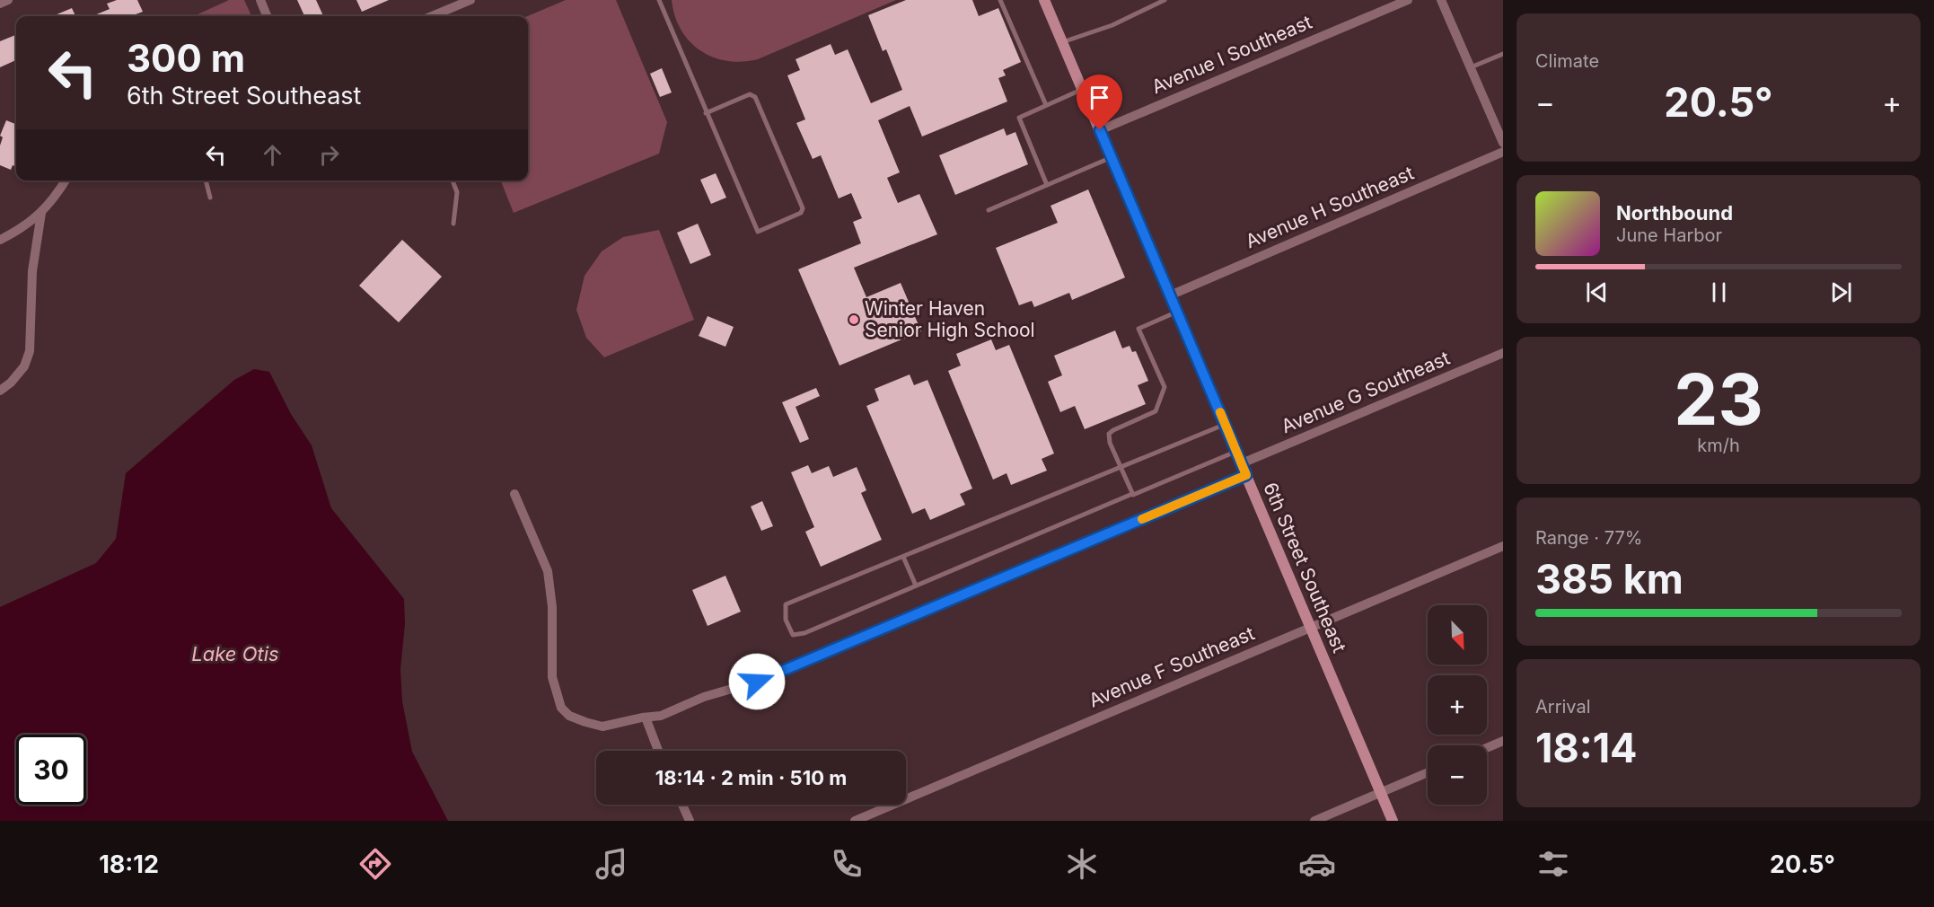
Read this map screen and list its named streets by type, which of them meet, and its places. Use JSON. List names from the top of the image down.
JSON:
{
  "streets": {
    "street": [
      "Avenue I Southeast",
      "Avenue H Southeast",
      "Avenue G Southeast",
      "6th Street Southeast",
      "Avenue F Southeast"
    ]
  },
  "crossings": [
    ["Avenue I Southeast", "6th Street Southeast"],
    ["Avenue H Southeast", "6th Street Southeast"],
    ["Avenue G Southeast", "6th Street Southeast"],
    ["6th Street Southeast", "Avenue F Southeast"]
  ],
  "water": ["Lake Otis"],
  "places": ["Winter Haven Senior High School"],
  "north": "bottom right",
  "page": {
    "tile": [
      "Climate",
      ["23", "km/h"],
      ["Range · 77%", "385 km"],
      ["Arrival", "18:14"]
    ],
    "turn": ["300 m", "6th Street Southeast"],
    "heat": ["−", "20.5°", "+"],
    "song": ["Northbound", "June Harbor"],
    "map_buttons": ["+", "−"],
    "limit": "30",
    "trip": "18:14 · 2 min · 510 m",
    "tabs": ["18:12", "20.5°"]
  }
}
